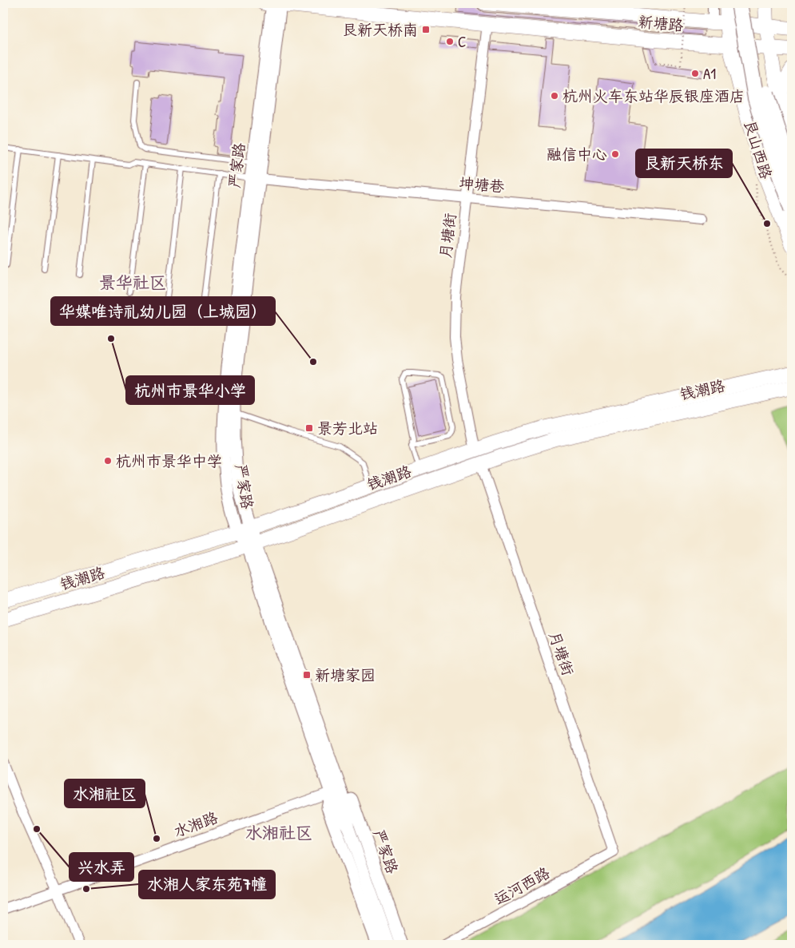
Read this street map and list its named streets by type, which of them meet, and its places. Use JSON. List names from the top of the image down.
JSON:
{
  "streets": {
    "main road": ["新塘路", "艮山西路", "钱潮路"],
    "street": [
      "严家路",
      "坤塘巷",
      "月塘街",
      "水湘路",
      "运河西路"
    ]
  },
  "crossings": [
    ["新塘路", "艮山西路"],
    ["新塘路", "严家路"],
    ["新塘路", "月塘街"],
    ["严家路", "坤塘巷"],
    ["严家路", "钱潮路"],
    ["严家路", "水湘路"],
    ["坤塘巷", "月塘街"],
    ["月塘街", "钱潮路"],
    ["月塘街", "运河西路"]
  ],
  "districts": ["景华社区", "水湘社区"],
  "places": {
    "transit": ["艮新天桥南", "景芳北站", "新塘家园"],
    "other": [
      "C",
      "A1",
      "杭州火车东站华辰银座酒店",
      "融信中心",
      "艮新天桥东",
      "杭州市景华小学",
      "华媒唯诗礼幼儿园（上城园）",
      "杭州市景华中学",
      "兴水弄",
      "水湘社区",
      "水湘人家东苑7幢"
    ]
  }
}
